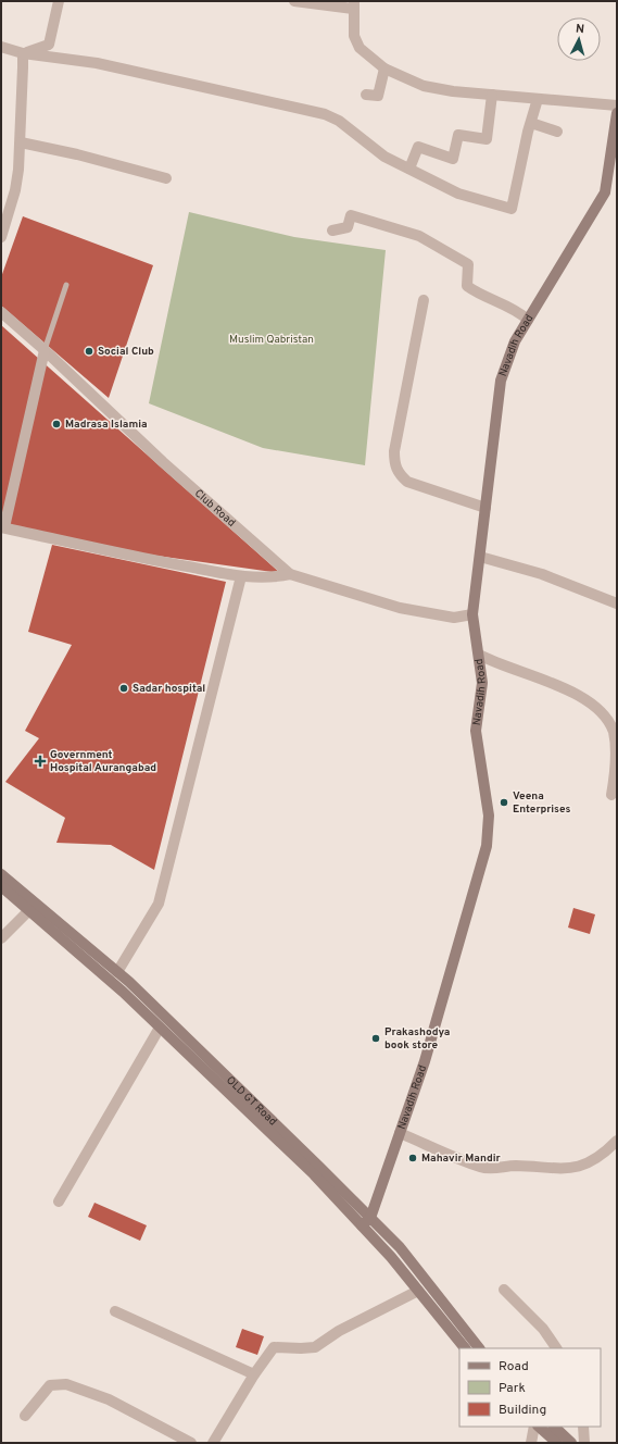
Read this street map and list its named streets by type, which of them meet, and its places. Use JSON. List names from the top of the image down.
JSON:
{
  "streets": {
    "main road": ["Navadih Road", "OLD GT Road"],
    "street": ["Club Road"]
  },
  "crossings": [
    ["Navadih Road", "Club Road"],
    ["Navadih Road", "OLD GT Road"]
  ],
  "parks": ["Muslim Qabristan"],
  "places": {
    "other": [
      "Social Club",
      "Madrasa Islamia",
      "Sadar hospital",
      "Veena Enterprises",
      "Prakashodya book store",
      "Mahavir Mandir"
    ],
    "health": ["Government Hospital Aurangabad"]
  },
  "legend": ["Road", "Park", "Building"],
  "north": "top"
}
